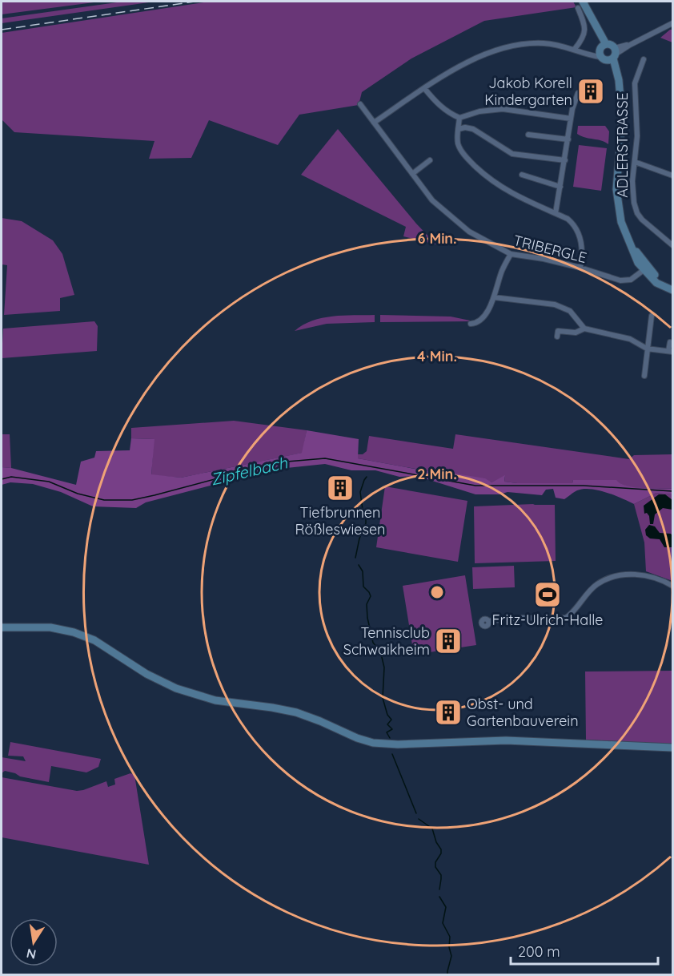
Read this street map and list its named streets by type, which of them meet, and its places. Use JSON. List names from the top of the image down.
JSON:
{
  "streets": {
    "street": ["ADLERSTRASSE", "TRIBERGLE"]
  },
  "water": ["Zipfelbach"],
  "places": {
    "building": [
      "Jakob Korell Kindergarten",
      "Tiefbrunnen Rößleswiesen",
      "Tennisclub Schwaikheim",
      "Obst- und Gartenbauverein"
    ],
    "sports": ["Fritz-Ulrich-Halle"]
  },
  "scale_bar": "200 m",
  "north": "bottom",
  "rings": ["6 Min.", "4 Min.", "2 Min."]
}
